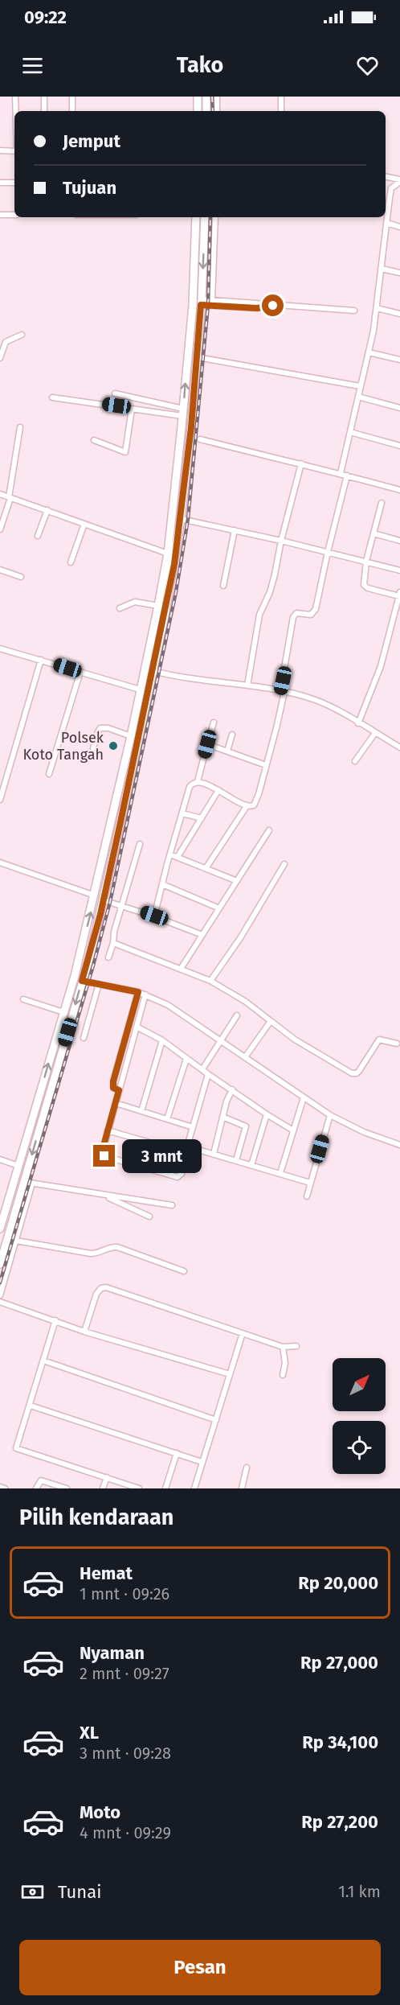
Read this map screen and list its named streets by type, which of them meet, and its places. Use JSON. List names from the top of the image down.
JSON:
{
  "places": ["Polsek Koto Tangah"],
  "north": "top right",
  "page": {
    "status": "09:22",
    "header": "Tako",
    "banner": ["Jemput", "Tujuan"],
    "bubble": "3 mnt",
    "heading": "Pilih kendaraan",
    "list": [
      {
        "name": "Hemat",
        "note": "1 mnt · 09:26",
        "value": "Rp 20,000"
      },
      {
        "name": "Nyaman",
        "note": "2 mnt · 09:27",
        "value": "Rp 27,000"
      },
      {
        "name": "XL",
        "note": "3 mnt · 09:28",
        "value": "Rp 34,100"
      },
      {
        "name": "Moto",
        "note": "4 mnt · 09:29",
        "value": "Rp 27,200"
      }
    ],
    "pay": ["Tunai", "1.1 km"],
    "buttons": "Pesan"
  }
}
